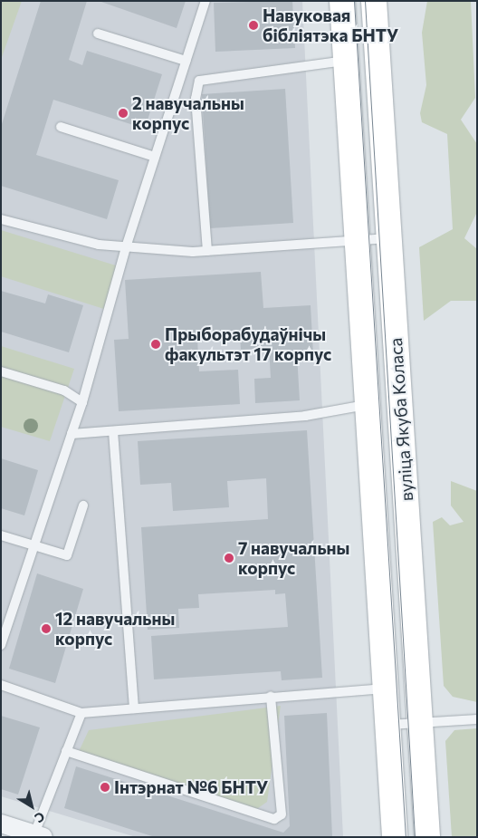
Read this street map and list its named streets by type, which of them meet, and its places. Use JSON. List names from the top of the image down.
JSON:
{
  "streets": {
    "main road": ["вуліца Якуба Коласа"]
  },
  "places": [
    "Навуковая бібліятэка БНТУ",
    "2 навучальны корпус",
    "Прыборабудаўнічы факультэт 17 корпус",
    "7 навучальны корпус",
    "12 навучальны корпус",
    "Інтэрнат №6 БНТУ"
  ],
  "north": "bottom right"
}
